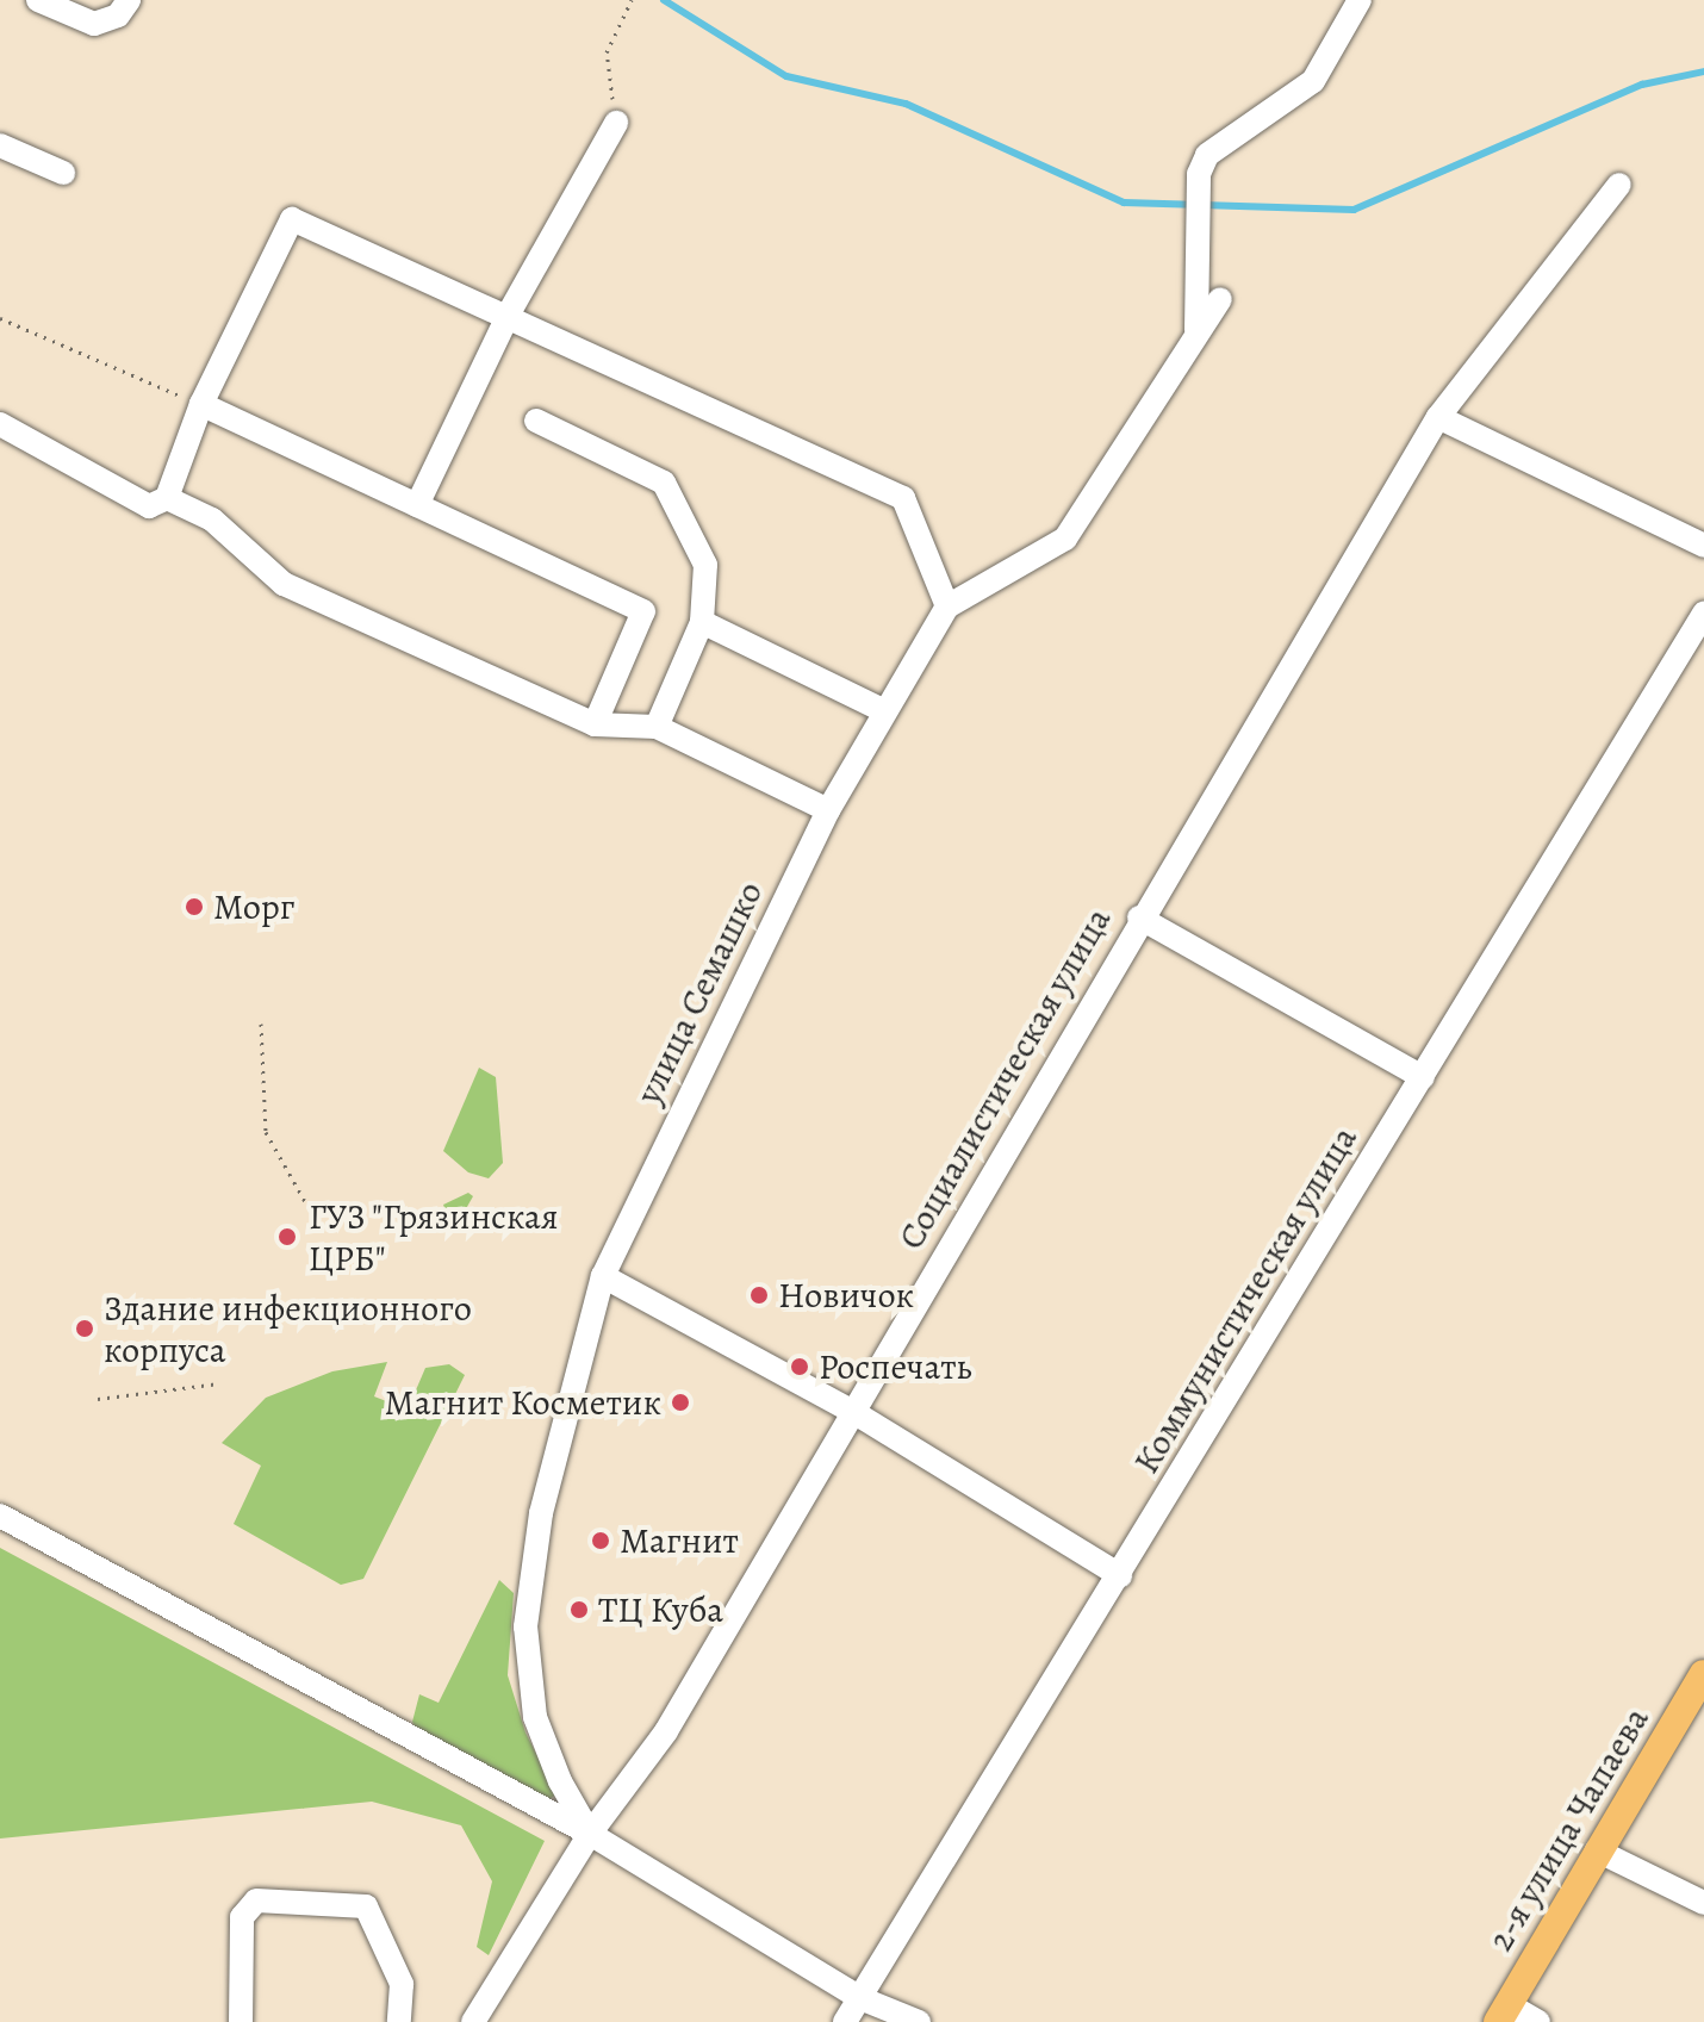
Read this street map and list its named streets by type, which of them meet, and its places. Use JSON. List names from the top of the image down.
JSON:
{
  "streets": {
    "main road": ["2-я улица Чапаева"],
    "street": ["улица Семашко", "Социалистическая улица", "Коммунистическая улица"]
  },
  "crossings": [
    ["улица Семашко", "Социалистическая улица"]
  ],
  "places": [
    "Морг",
    "ГУЗ \"Грязинская ЦРБ\"",
    "Новичок",
    "Здание инфекционного корпуса",
    "Роспечать",
    "Магнит Косметик",
    "Магнит",
    "ТЦ Куба"
  ]
}
